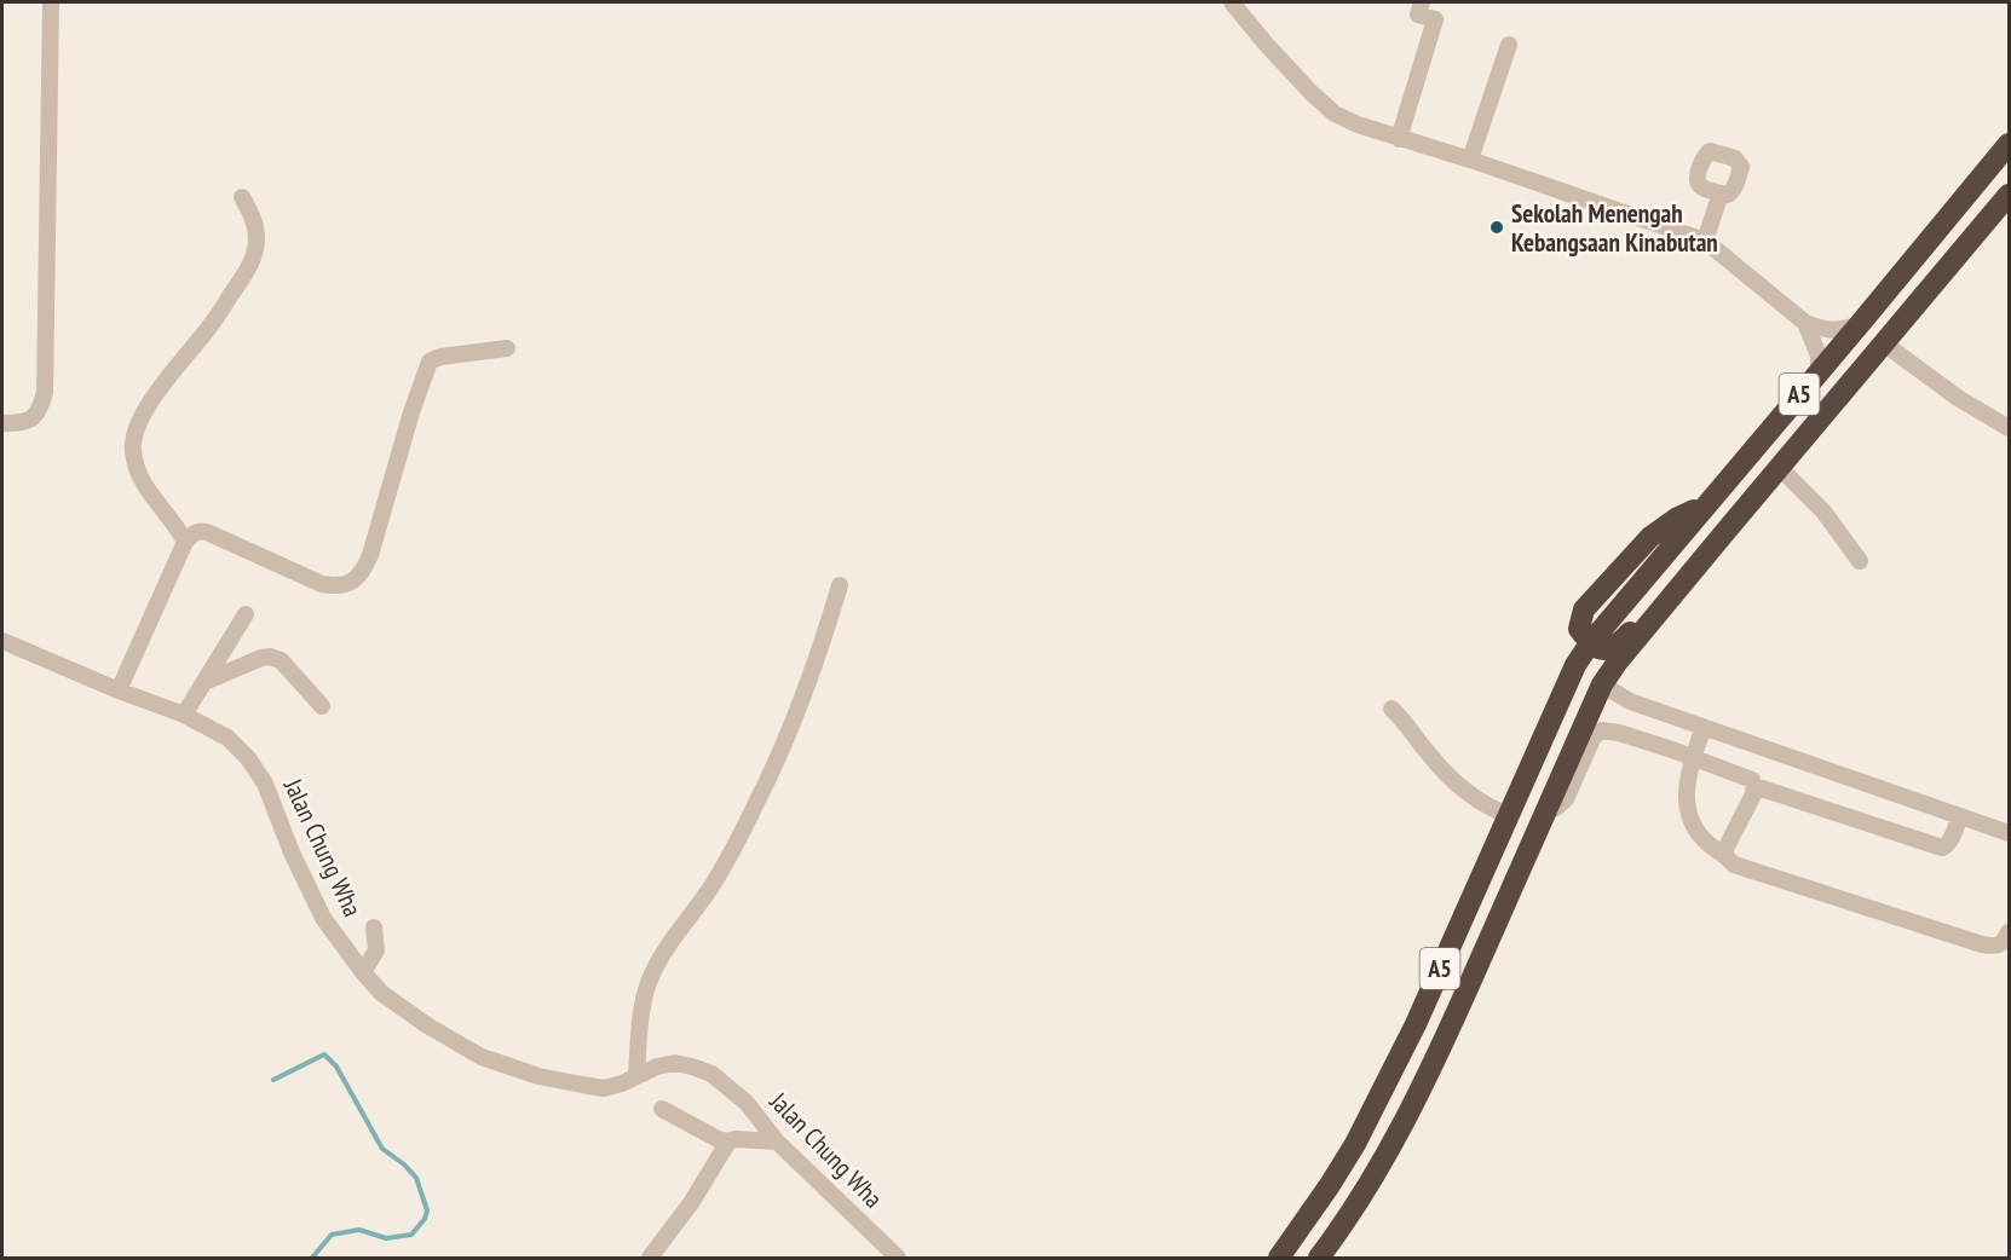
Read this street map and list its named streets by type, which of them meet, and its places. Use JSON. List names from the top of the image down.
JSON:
{
  "streets": {
    "highway": ["A5"],
    "street": ["Jalan Chung Wha"]
  },
  "places": ["Sekolah Menengah Kebangsaan Kinabutan"]
}
